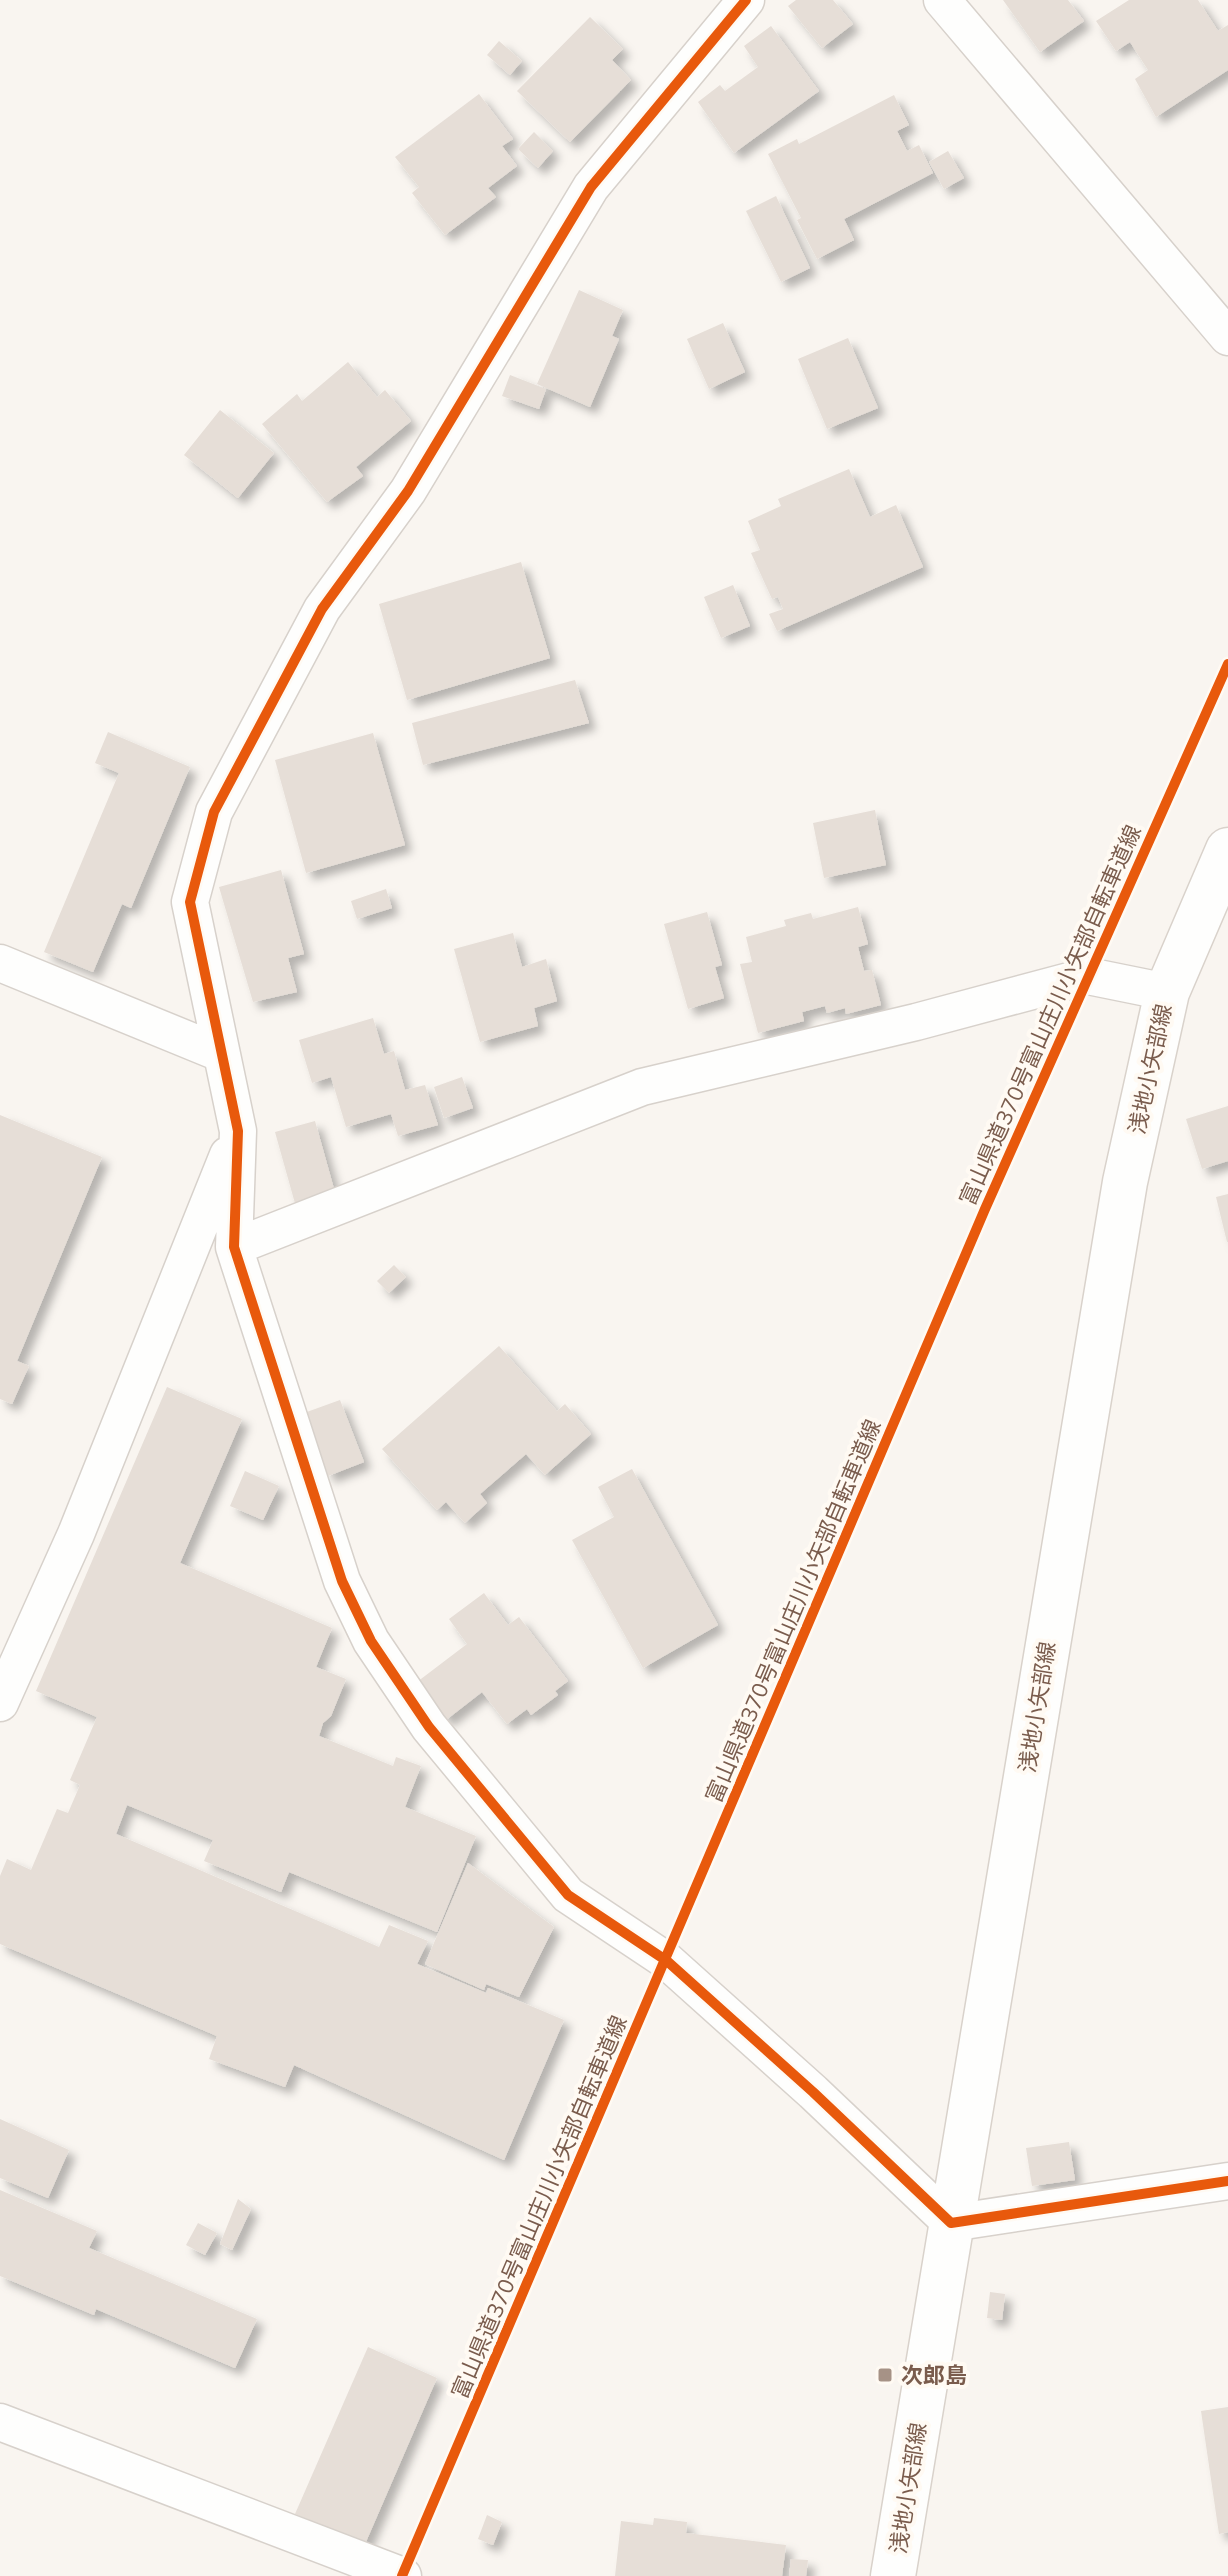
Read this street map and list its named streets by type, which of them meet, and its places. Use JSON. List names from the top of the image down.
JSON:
{
  "streets": {
    "main road": ["浅地小矢部線"],
    "cycle path": ["富山県道370号富山庄川小矢部自転車道線"]
  },
  "places": {
    "transit": ["次郎島"]
  }
}
